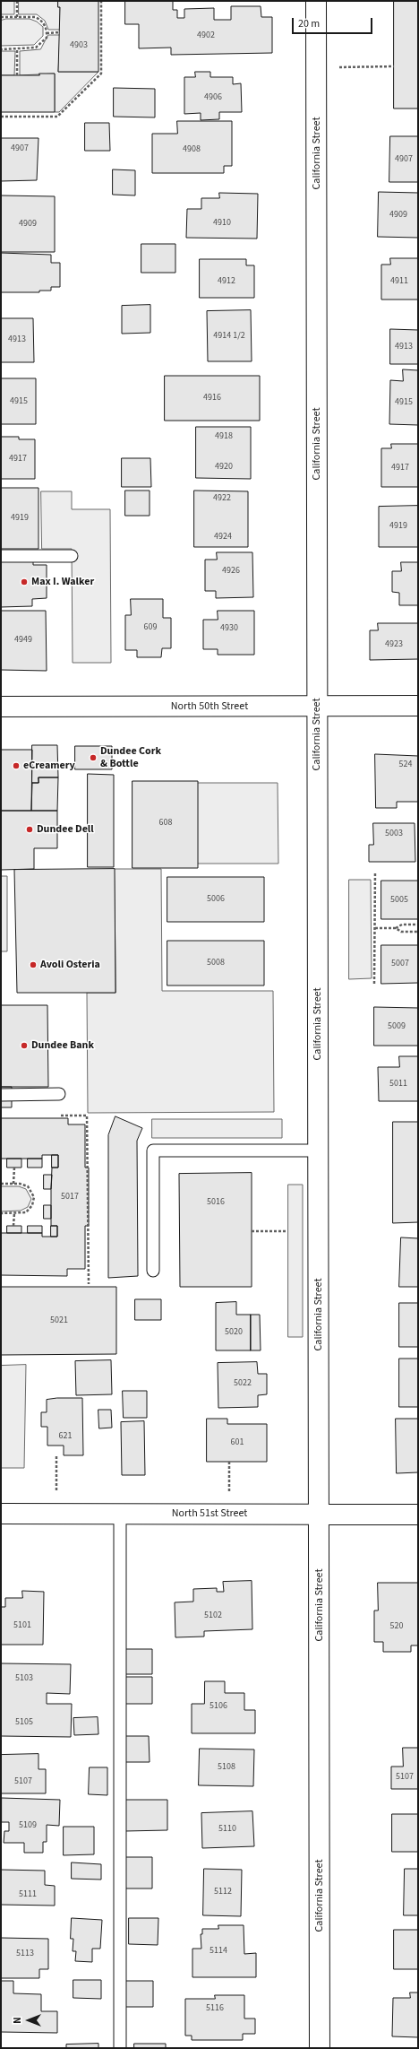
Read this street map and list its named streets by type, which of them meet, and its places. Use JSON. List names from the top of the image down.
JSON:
{
  "streets": {
    "street": ["California Street", "North 50th Street", "North 51st Street"]
  },
  "crossings": [
    ["California Street", "North 50th Street"],
    ["California Street", "North 51st Street"]
  ],
  "places": [
    "Max I. Walker",
    "Dundee Cork & Bottle",
    "eCreamery",
    "Dundee Dell",
    "Avoli Osteria",
    "Dundee Bank"
  ],
  "house_numbers": [
    "4902",
    "4903",
    "4906",
    "4907",
    "4908",
    "4907",
    "4909",
    "4910",
    "4909",
    "4912",
    "4911",
    "4914 1/2",
    "4913",
    "4913",
    "4916",
    "4915",
    "4915",
    "4918",
    "4917",
    "4920",
    "4917",
    "4922",
    "4919",
    "4919",
    "4924",
    "4926",
    "609",
    "4930",
    "4949",
    "4923",
    "524",
    "608",
    "5003",
    "5006",
    "5005",
    "5008",
    "5007",
    "5009",
    "5011",
    "5017",
    "5016",
    "5021",
    "5020",
    "5022",
    "621",
    "601",
    "5102",
    "5101",
    "520",
    "5103",
    "5106",
    "5105",
    "5108",
    "5107",
    "5107",
    "5109",
    "5110",
    "5112",
    "5111",
    "5114",
    "5113",
    "5116"
  ],
  "scale_bar": "20 m",
  "north": "left"
}
